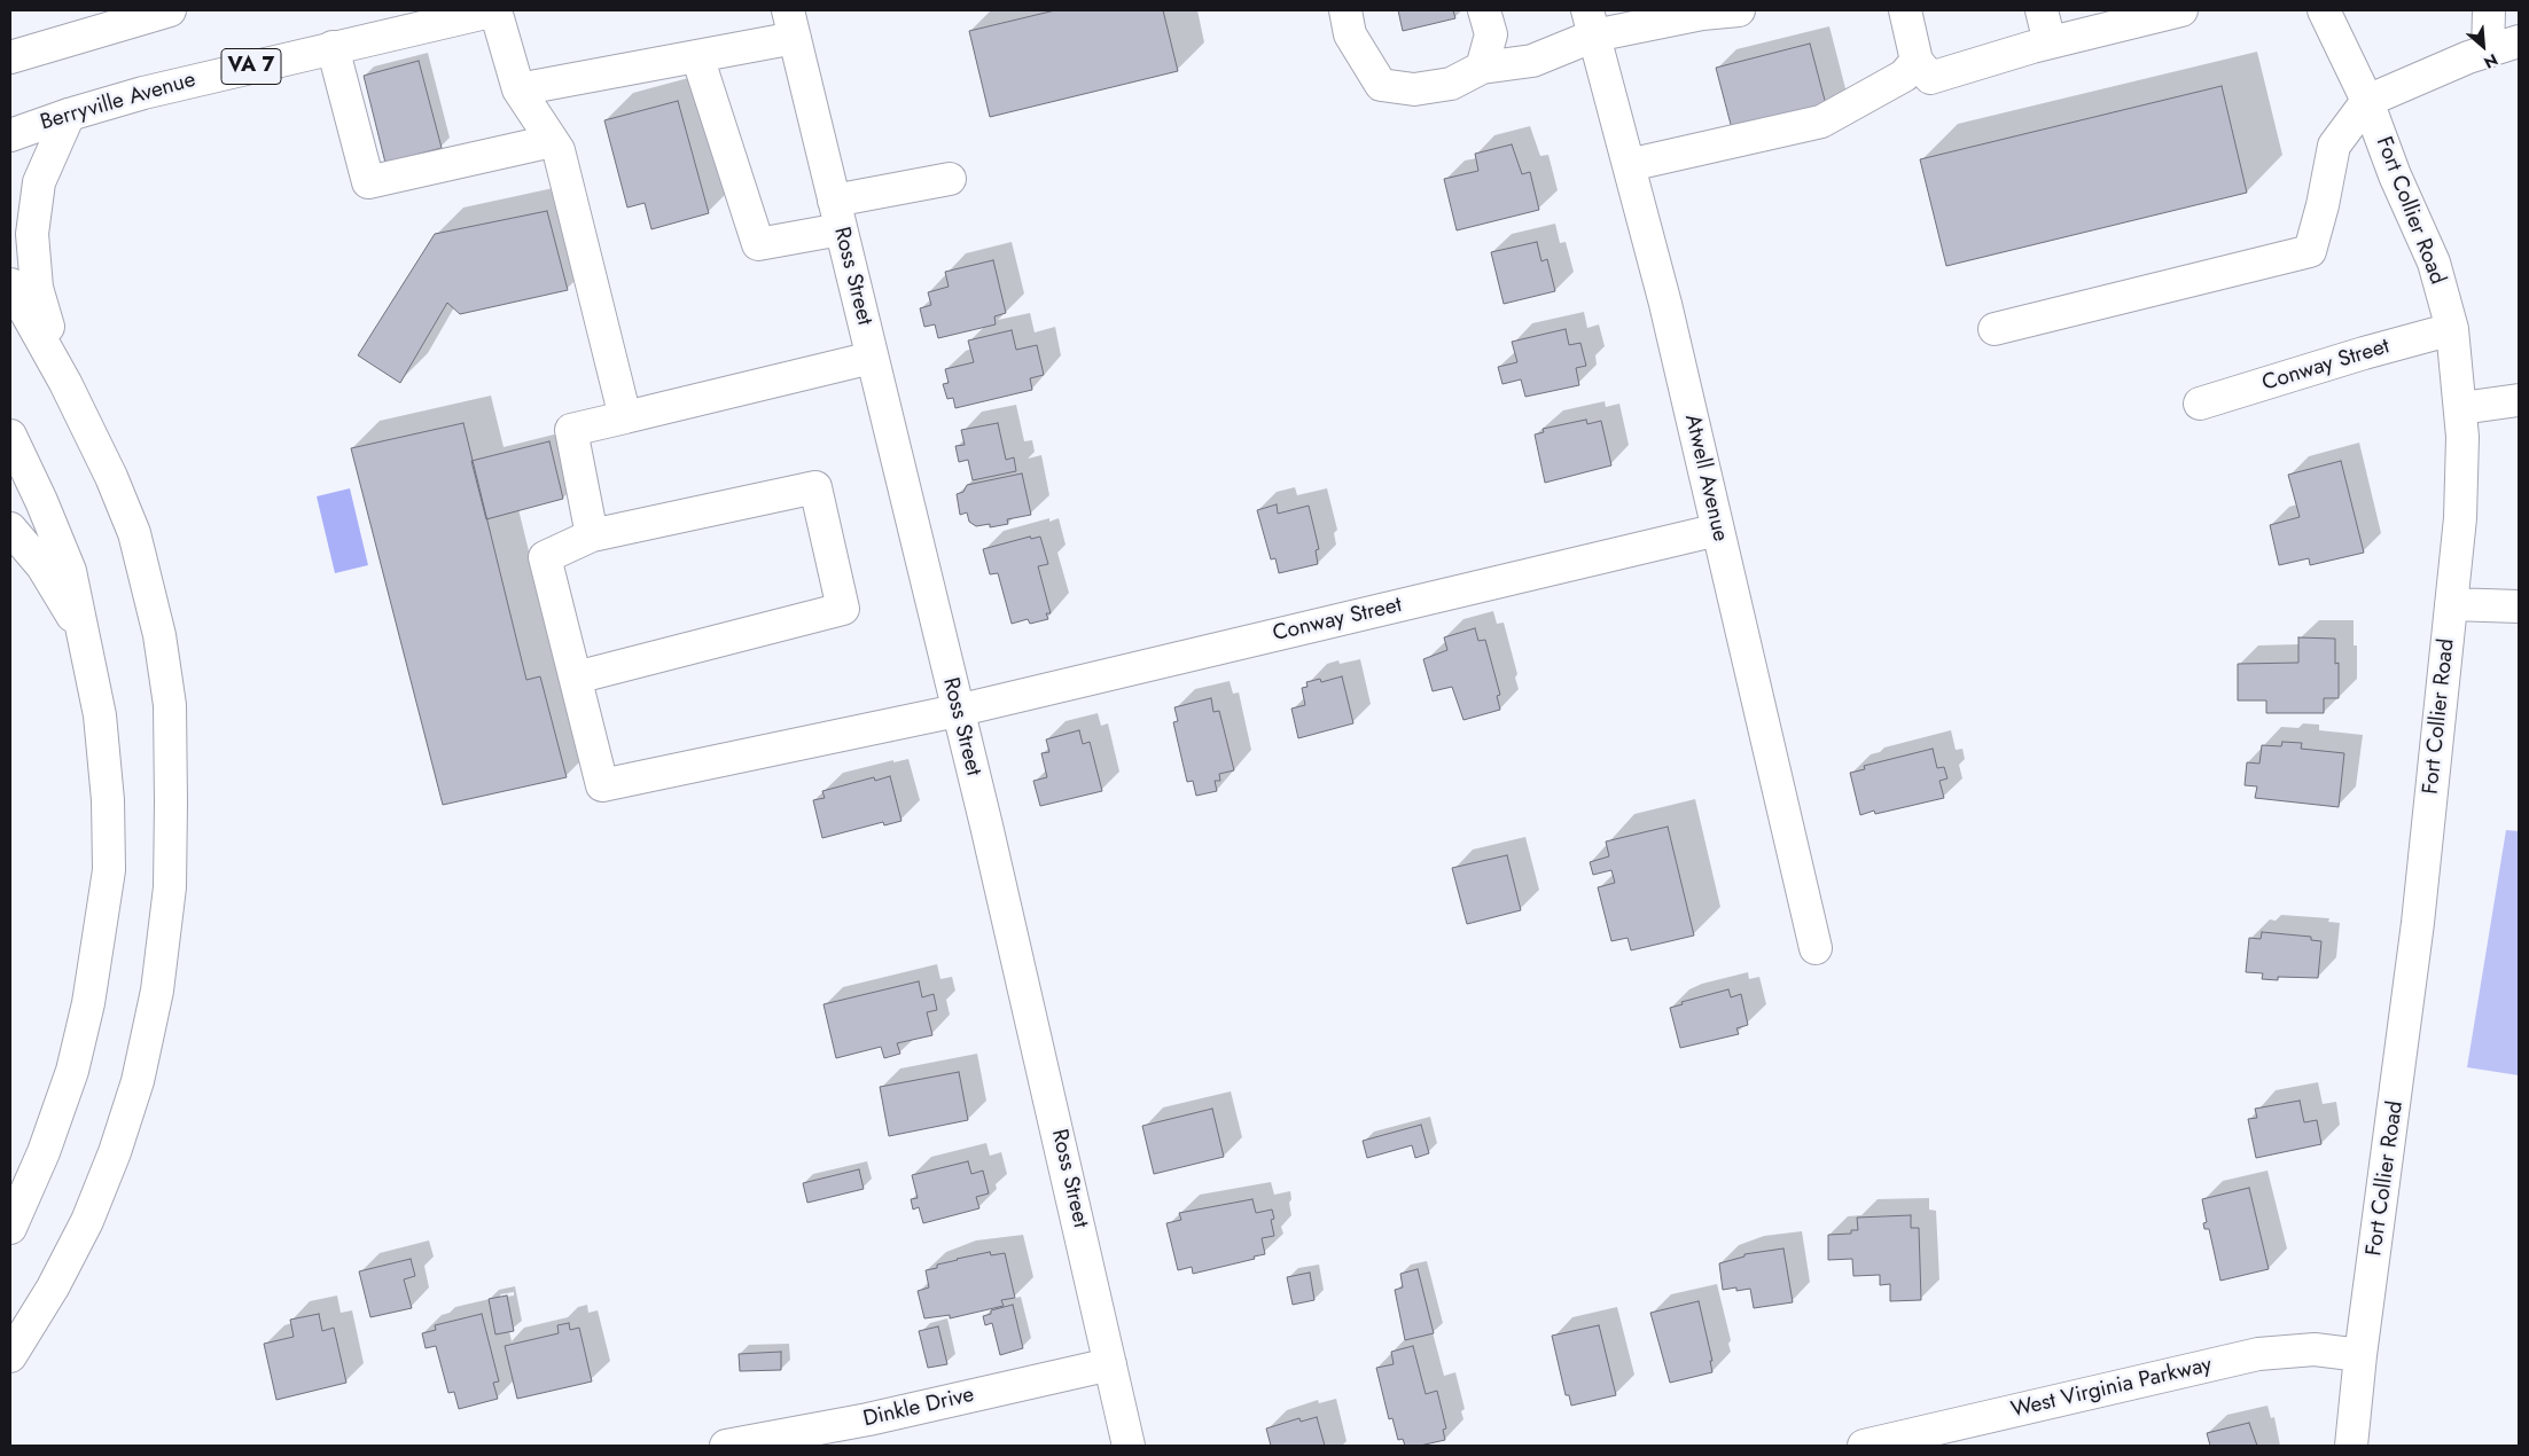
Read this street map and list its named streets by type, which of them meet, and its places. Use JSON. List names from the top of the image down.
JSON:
{
  "streets": {
    "main road": [
      "VA 7",
      "Berryville Avenue",
      "Fort Collier Road",
      "Ross Street",
      "Conway Street",
      "Atwell Avenue",
      "West Virginia Parkway",
      "Dinkle Drive"
    ]
  },
  "crossings": [
    ["Fort Collier Road", "Conway Street"],
    ["Fort Collier Road", "West Virginia Parkway"],
    ["Ross Street", "Conway Street"],
    ["Ross Street", "Dinkle Drive"],
    ["Conway Street", "Atwell Avenue"]
  ],
  "north": "bottom right"
}
